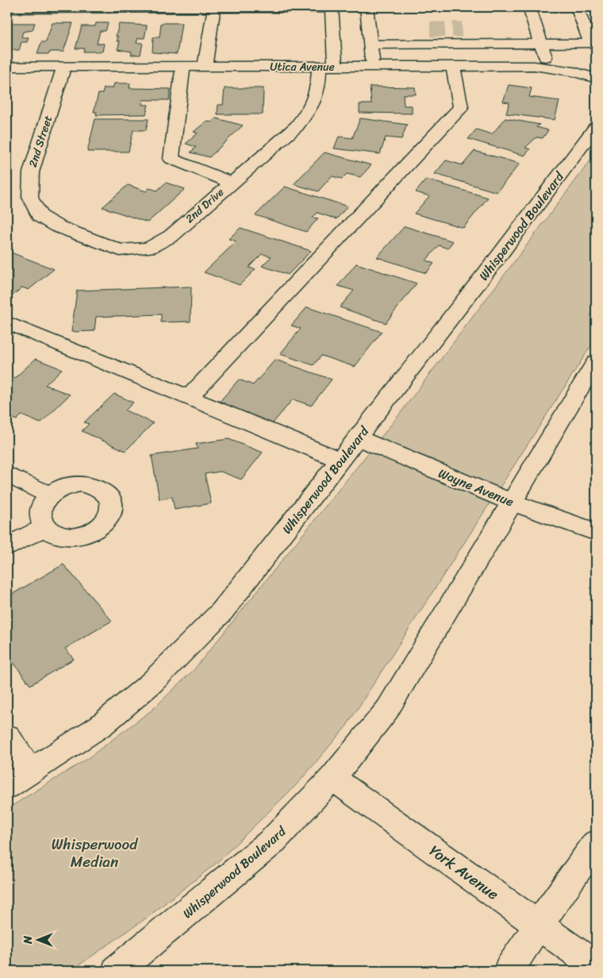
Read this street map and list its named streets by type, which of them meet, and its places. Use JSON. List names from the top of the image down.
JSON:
{
  "streets": {
    "street": [
      "Utica Avenue",
      "2nd Street",
      "2nd Drive",
      "Whisperwood Boulevard",
      "Wayne Avenue",
      "York Avenue"
    ]
  },
  "crossings": [
    ["Utica Avenue", "2nd Street"],
    ["Utica Avenue", "2nd Drive"],
    ["2nd Street", "2nd Drive"],
    ["Whisperwood Boulevard", "Wayne Avenue"],
    ["Whisperwood Boulevard", "York Avenue"]
  ],
  "parks": ["Whisperwood Median"],
  "north": "left"
}
